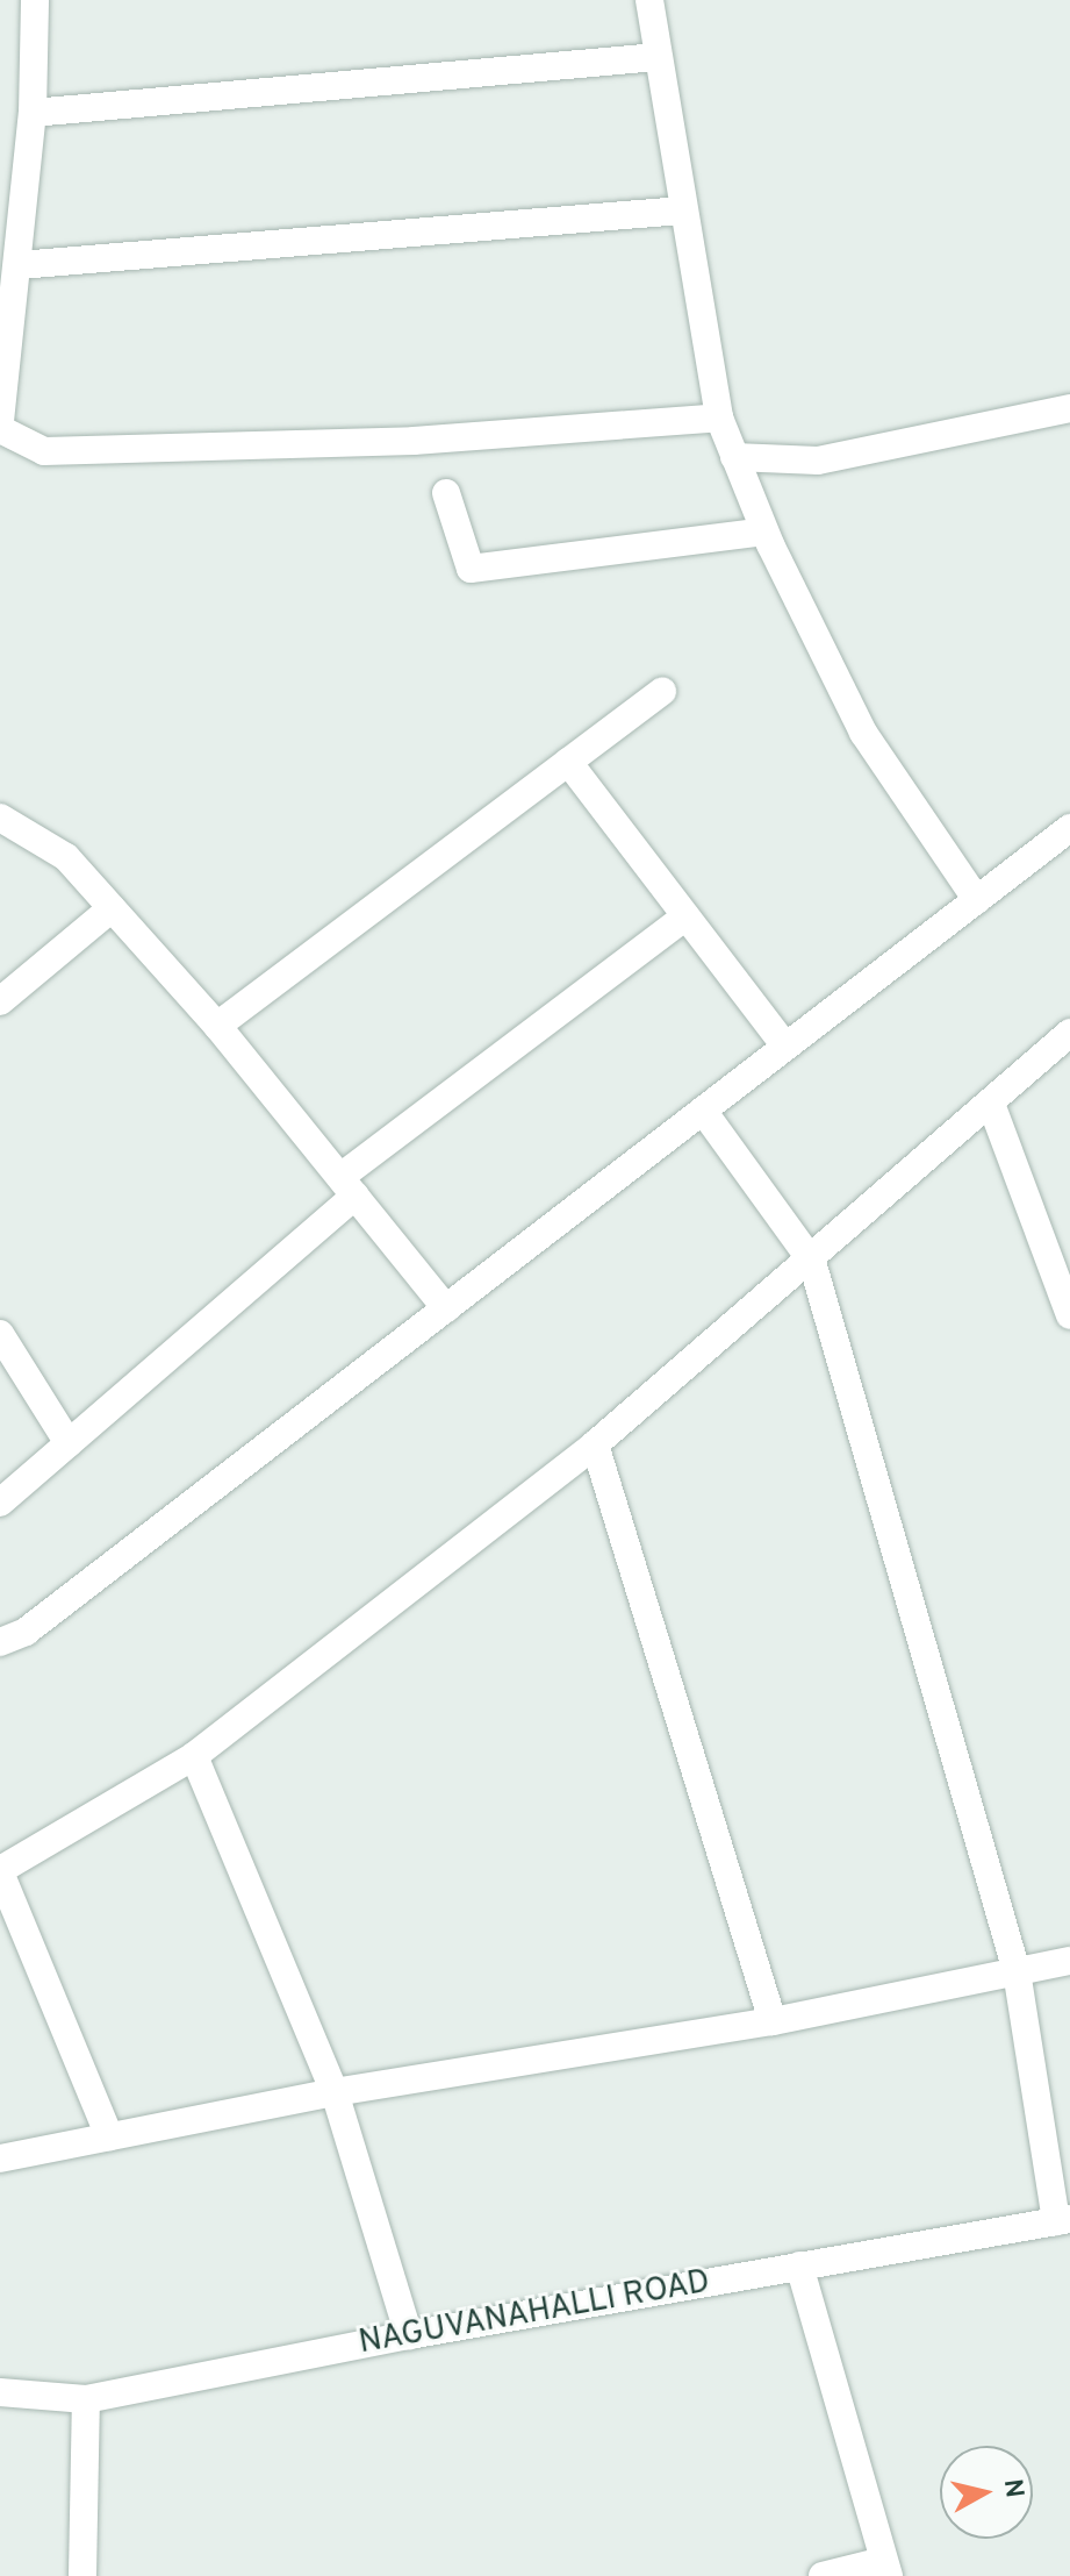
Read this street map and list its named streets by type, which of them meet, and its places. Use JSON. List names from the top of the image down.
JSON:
{
  "streets": {
    "street": ["NAGUVANAHALLI ROAD"]
  },
  "north": "right"
}
